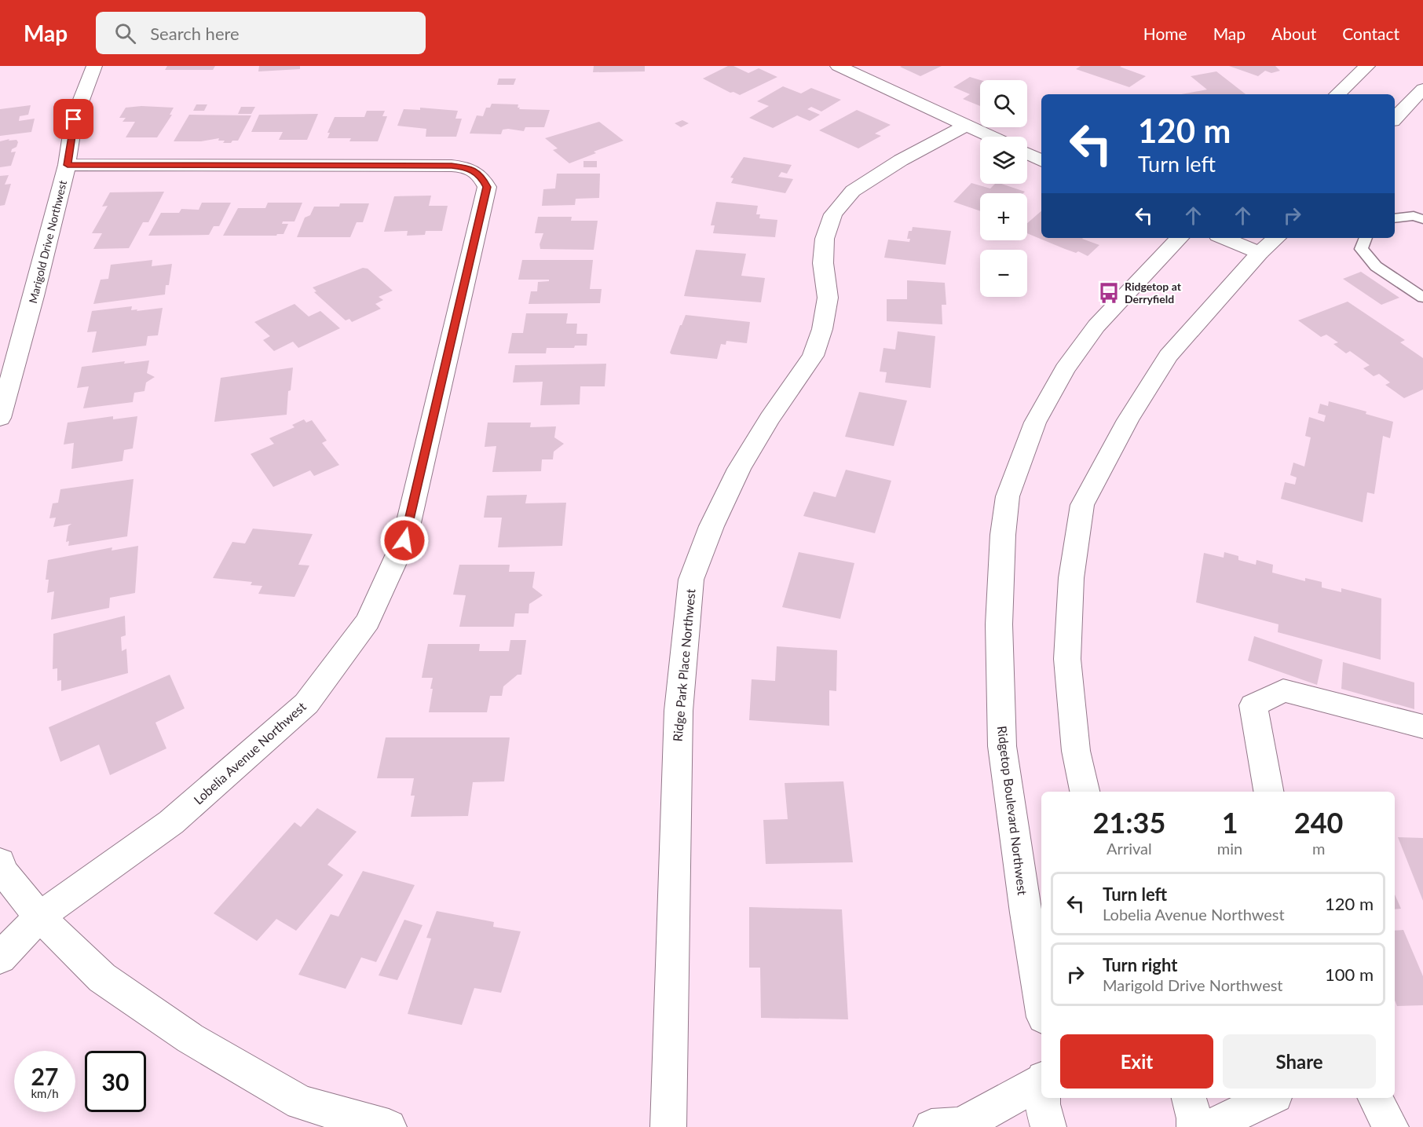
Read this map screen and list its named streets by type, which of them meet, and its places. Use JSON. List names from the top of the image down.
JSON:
{
  "streets": {
    "street": [
      "Marigold Drive Northwest",
      "Ridge Park Place Northwest",
      "Lobelia Avenue Northwest",
      "Ridgetop Boulevard Northwest"
    ]
  },
  "crossings": [
    ["Marigold Drive Northwest", "Lobelia Avenue Northwest"]
  ],
  "places": {
    "bus stop": ["Ridgetop at Derryfield"]
  },
  "page": {
    "header": "Map",
    "search": "Search here",
    "nav": [
      "Home",
      "Map",
      "About",
      "Contact"
    ],
    "map_buttons": ["+", "−"],
    "turn": ["120 m", "Turn left"],
    "eta": [
      "21:35",
      "Arrival",
      "1",
      "min",
      "240",
      "m"
    ],
    "list": [
      {
        "name": "Turn left",
        "note": "Lobelia Avenue Northwest",
        "value": "120 m"
      },
      {
        "name": "Turn right",
        "note": "Marigold Drive Northwest",
        "value": "100 m"
      }
    ],
    "buttons": ["Exit", "Share"],
    "speed": "27 km/h",
    "limit": "30"
  }
}
